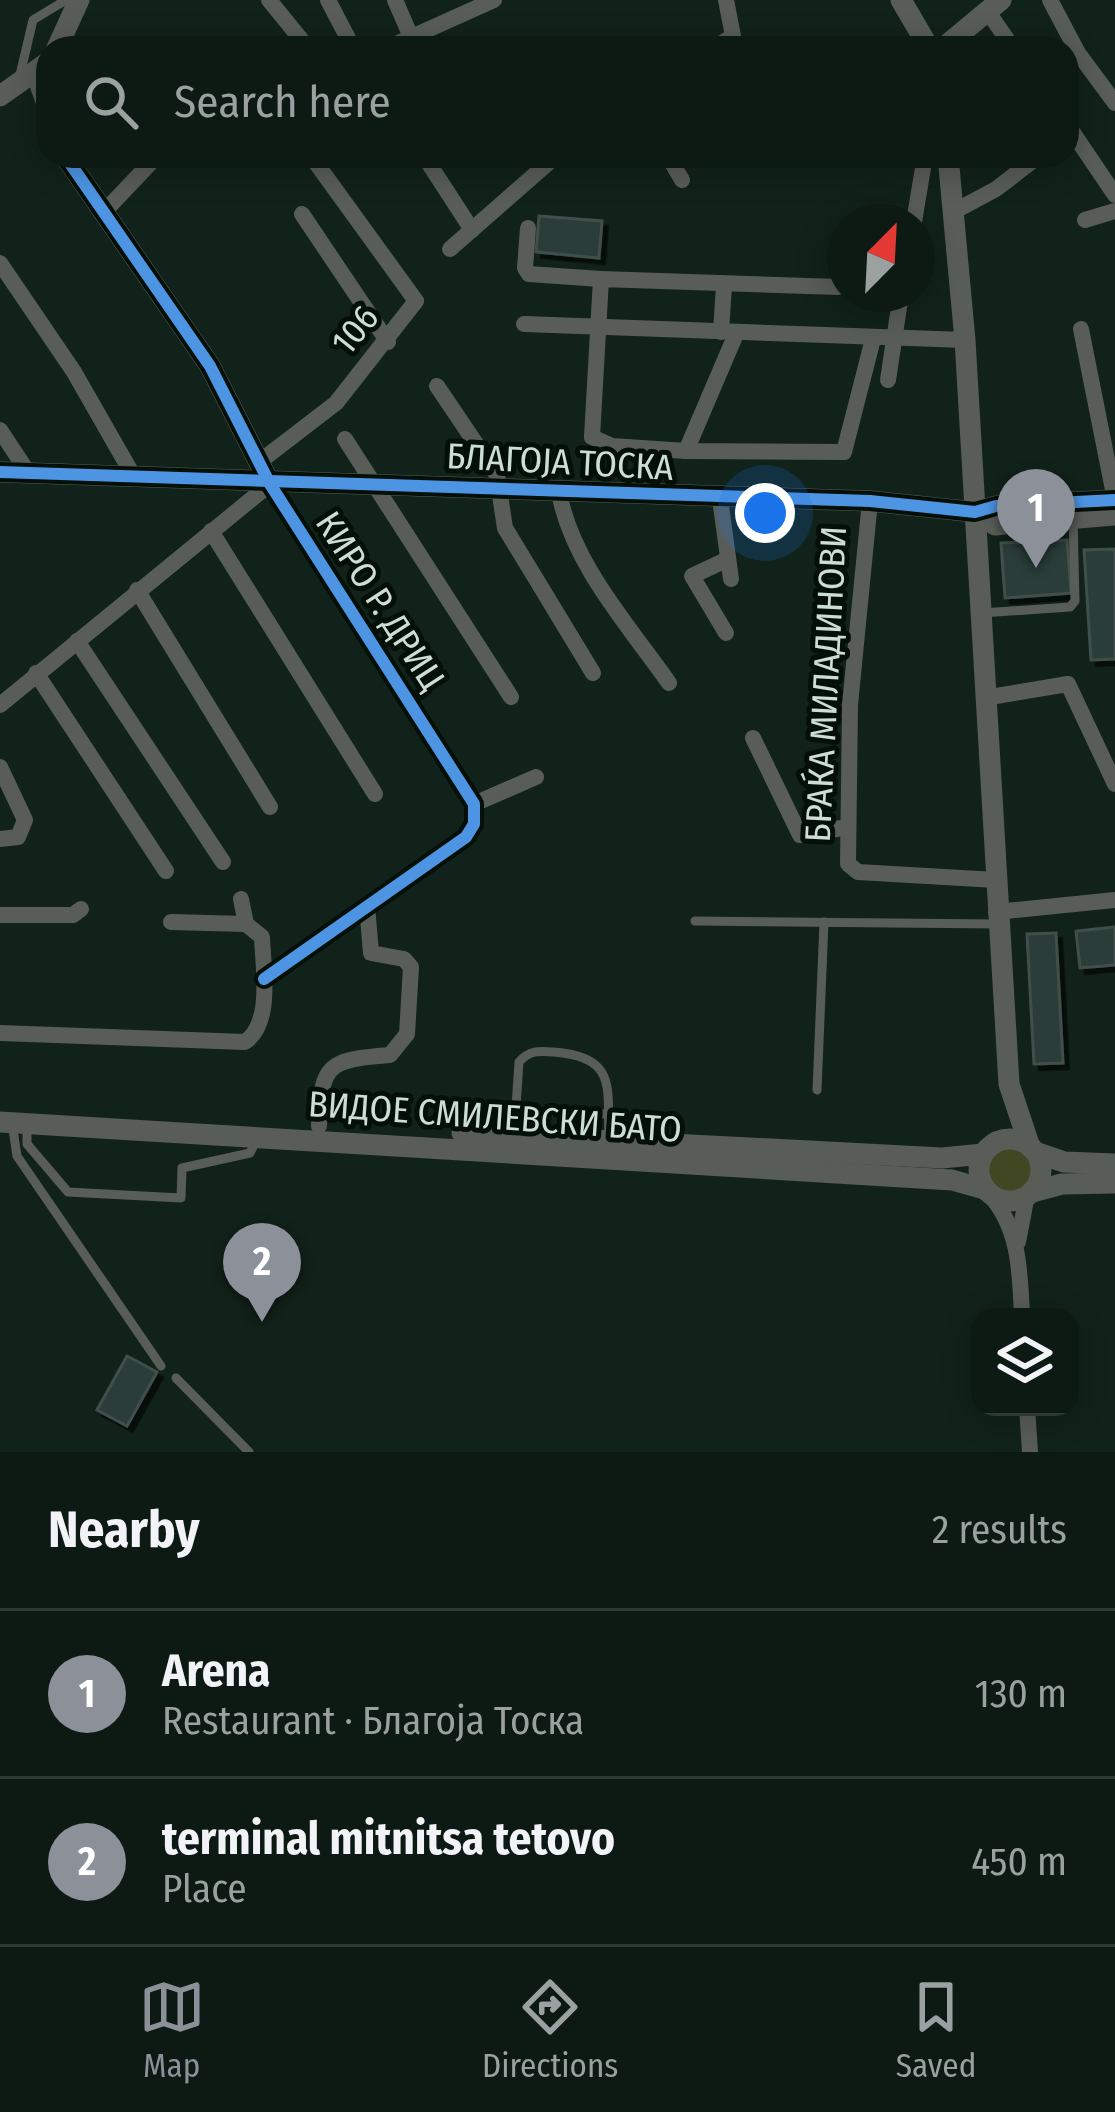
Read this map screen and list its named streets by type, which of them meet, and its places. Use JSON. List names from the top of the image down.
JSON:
{
  "streets": {
    "street": [
      "106",
      "БЛАГОЈА ТОСКА",
      "КИРО Р. ДРИЦ",
      "БРАЌА МИЛАДИНОВИ",
      "ВИДОЕ СМИЛЕВСКИ БАТО"
    ]
  },
  "crossings": [
    ["106", "БЛАГОЈА ТОСКА"],
    ["106", "КИРО Р. ДРИЦ"],
    ["БЛАГОЈА ТОСКА", "КИРО Р. ДРИЦ"],
    ["БЛАГОЈА ТОСКА", "БРАЌА МИЛАДИНОВИ"]
  ],
  "north": "top right",
  "page": {
    "search": "Search here",
    "pins": ["1", "2"],
    "heading": ["Nearby", "2 results"],
    "list": [
      {
        "mark": "1",
        "name": "Arena",
        "note": "Restaurant · Благоја Тоска",
        "value": "130 m"
      },
      {
        "mark": "2",
        "name": "terminal mitnitsa tetovo",
        "note": "Place",
        "value": "450 m"
      }
    ],
    "nav": ["Map", "Directions", "Saved"]
  }
}
